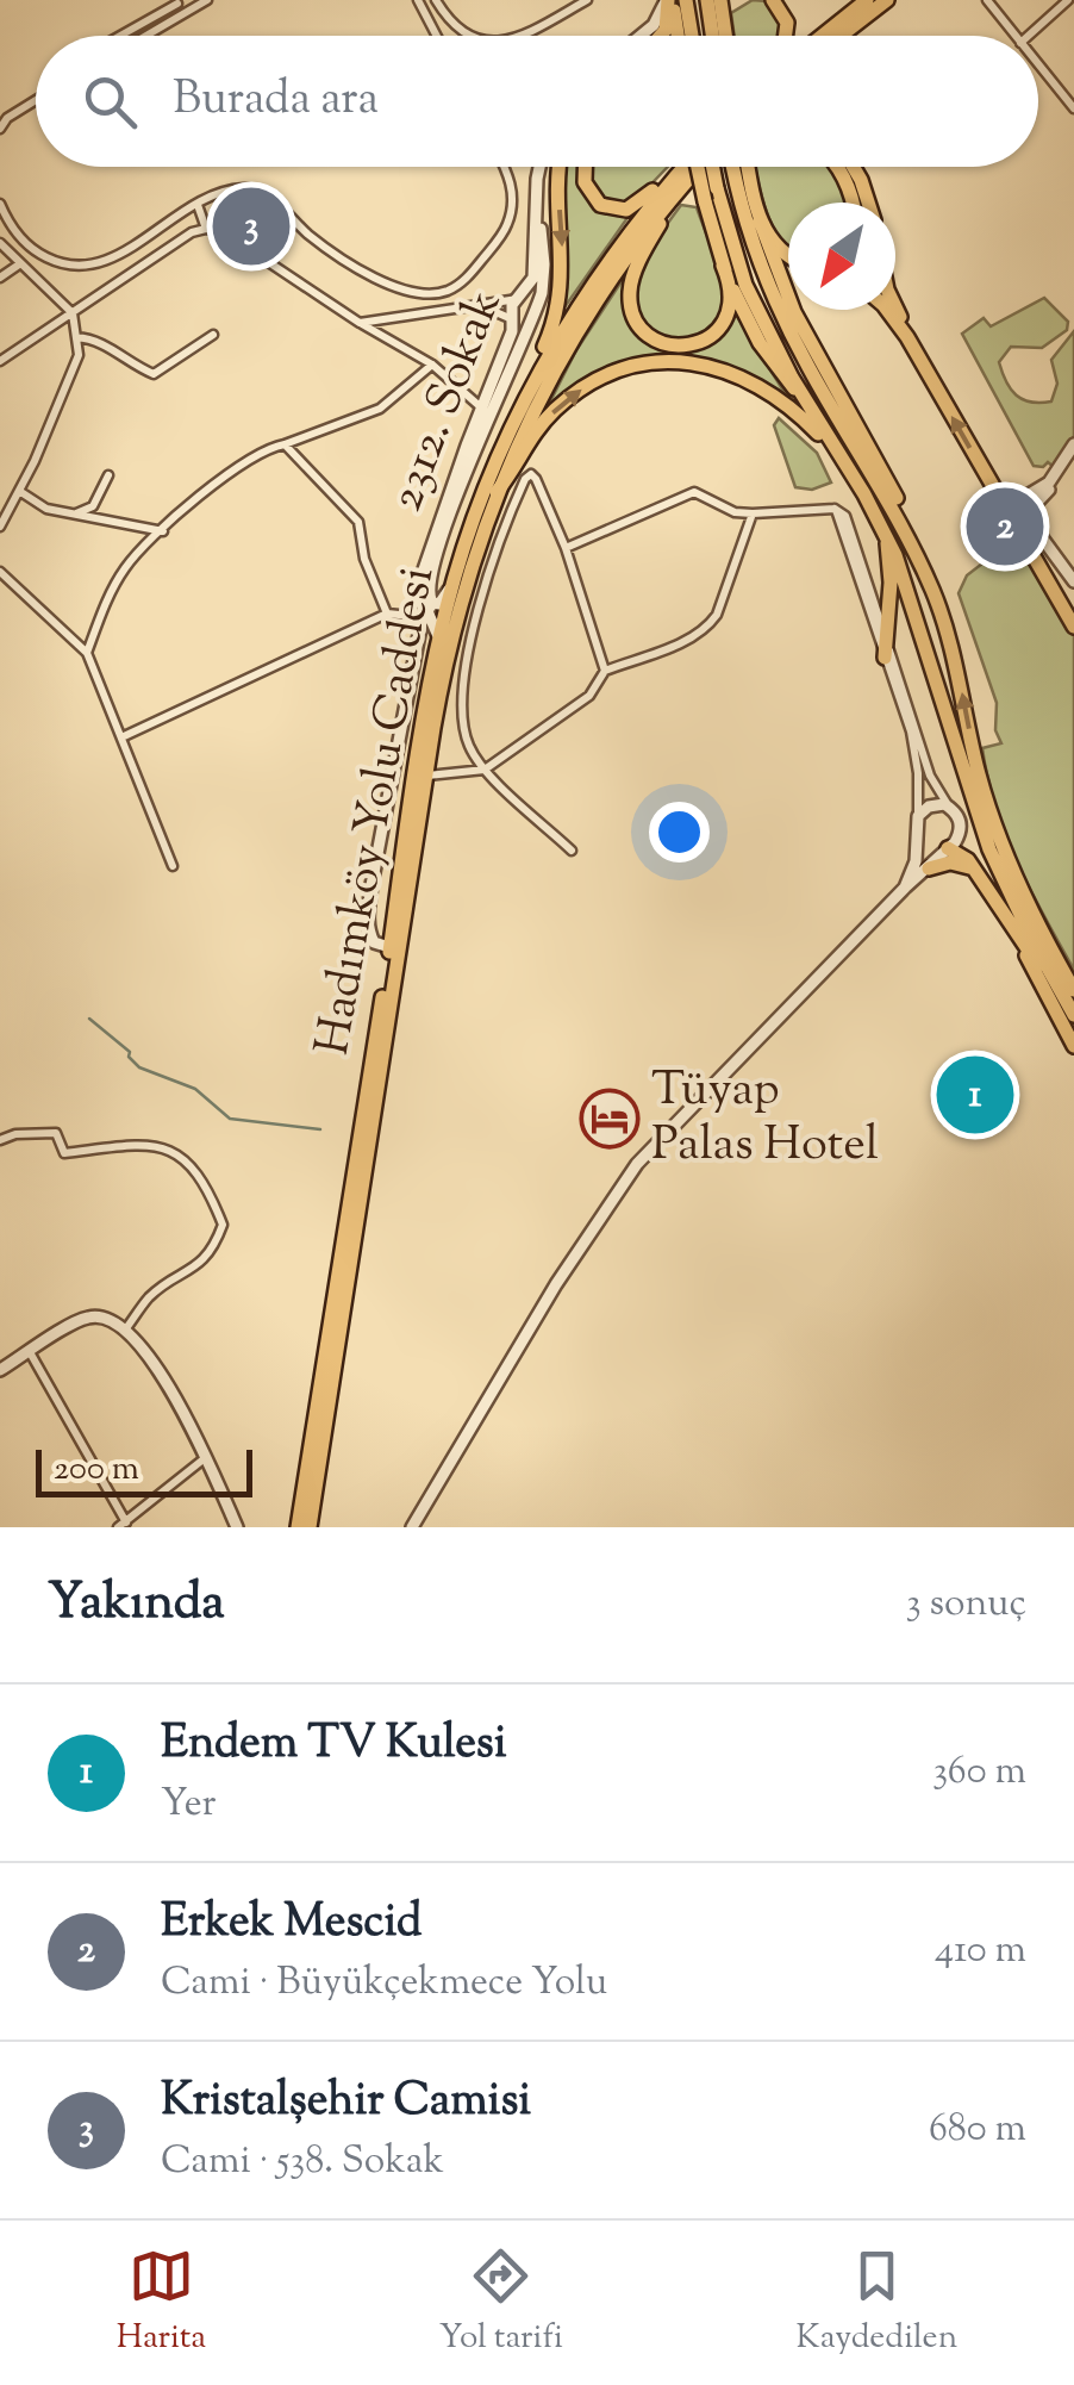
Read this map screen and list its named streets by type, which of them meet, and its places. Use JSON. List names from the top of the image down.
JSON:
{
  "streets": {
    "main road": ["Hadımköy Yolu Caddesi"],
    "street": ["2312. Sokak"]
  },
  "crossings": [
    ["2312. Sokak", "Hadımköy Yolu Caddesi"]
  ],
  "places": {
    "hotel": ["Tüyap Palas Hotel"]
  },
  "scale_bar": "200 m",
  "north": "bottom left",
  "page": {
    "search": "Burada ara",
    "pins": ["3", "2", "1"],
    "scale": "200 m",
    "heading": ["Yakında", "3 sonuç"],
    "list": [
      {
        "mark": "1",
        "name": "Endem TV Kulesi",
        "note": "Yer",
        "value": "360 m"
      },
      {
        "mark": "2",
        "name": "Erkek Mescid",
        "note": "Cami · Büyükçekmece Yolu",
        "value": "410 m"
      },
      {
        "mark": "3",
        "name": "Kristalşehir Camisi",
        "note": "Cami · 538. Sokak",
        "value": "680 m"
      }
    ],
    "nav": ["Harita", "Yol tarifi", "Kaydedilen"]
  }
}
